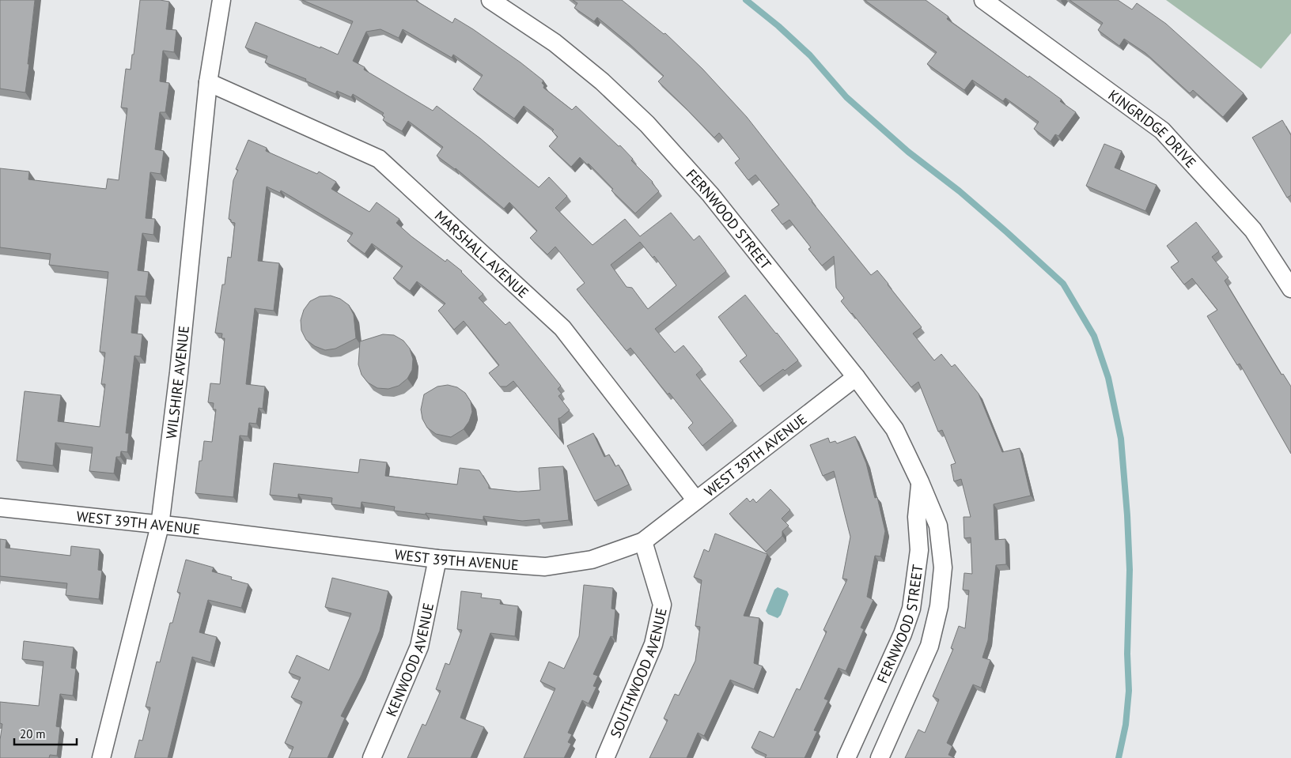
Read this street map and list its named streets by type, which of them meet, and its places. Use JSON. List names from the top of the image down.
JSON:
{
  "streets": {
    "street": [
      "KINGRIDGE DRIVE",
      "FERNWOOD STREET",
      "MARSHALL AVENUE",
      "WILSHIRE AVENUE",
      "WEST 39TH AVENUE",
      "KENWOOD AVENUE",
      "SOUTHWOOD AVENUE"
    ]
  },
  "crossings": [
    ["FERNWOOD STREET", "WEST 39TH AVENUE"],
    ["MARSHALL AVENUE", "WILSHIRE AVENUE"],
    ["MARSHALL AVENUE", "WEST 39TH AVENUE"],
    ["WILSHIRE AVENUE", "WEST 39TH AVENUE"],
    ["WEST 39TH AVENUE", "KENWOOD AVENUE"],
    ["WEST 39TH AVENUE", "SOUTHWOOD AVENUE"]
  ],
  "scale_bar": "20 m"
}
